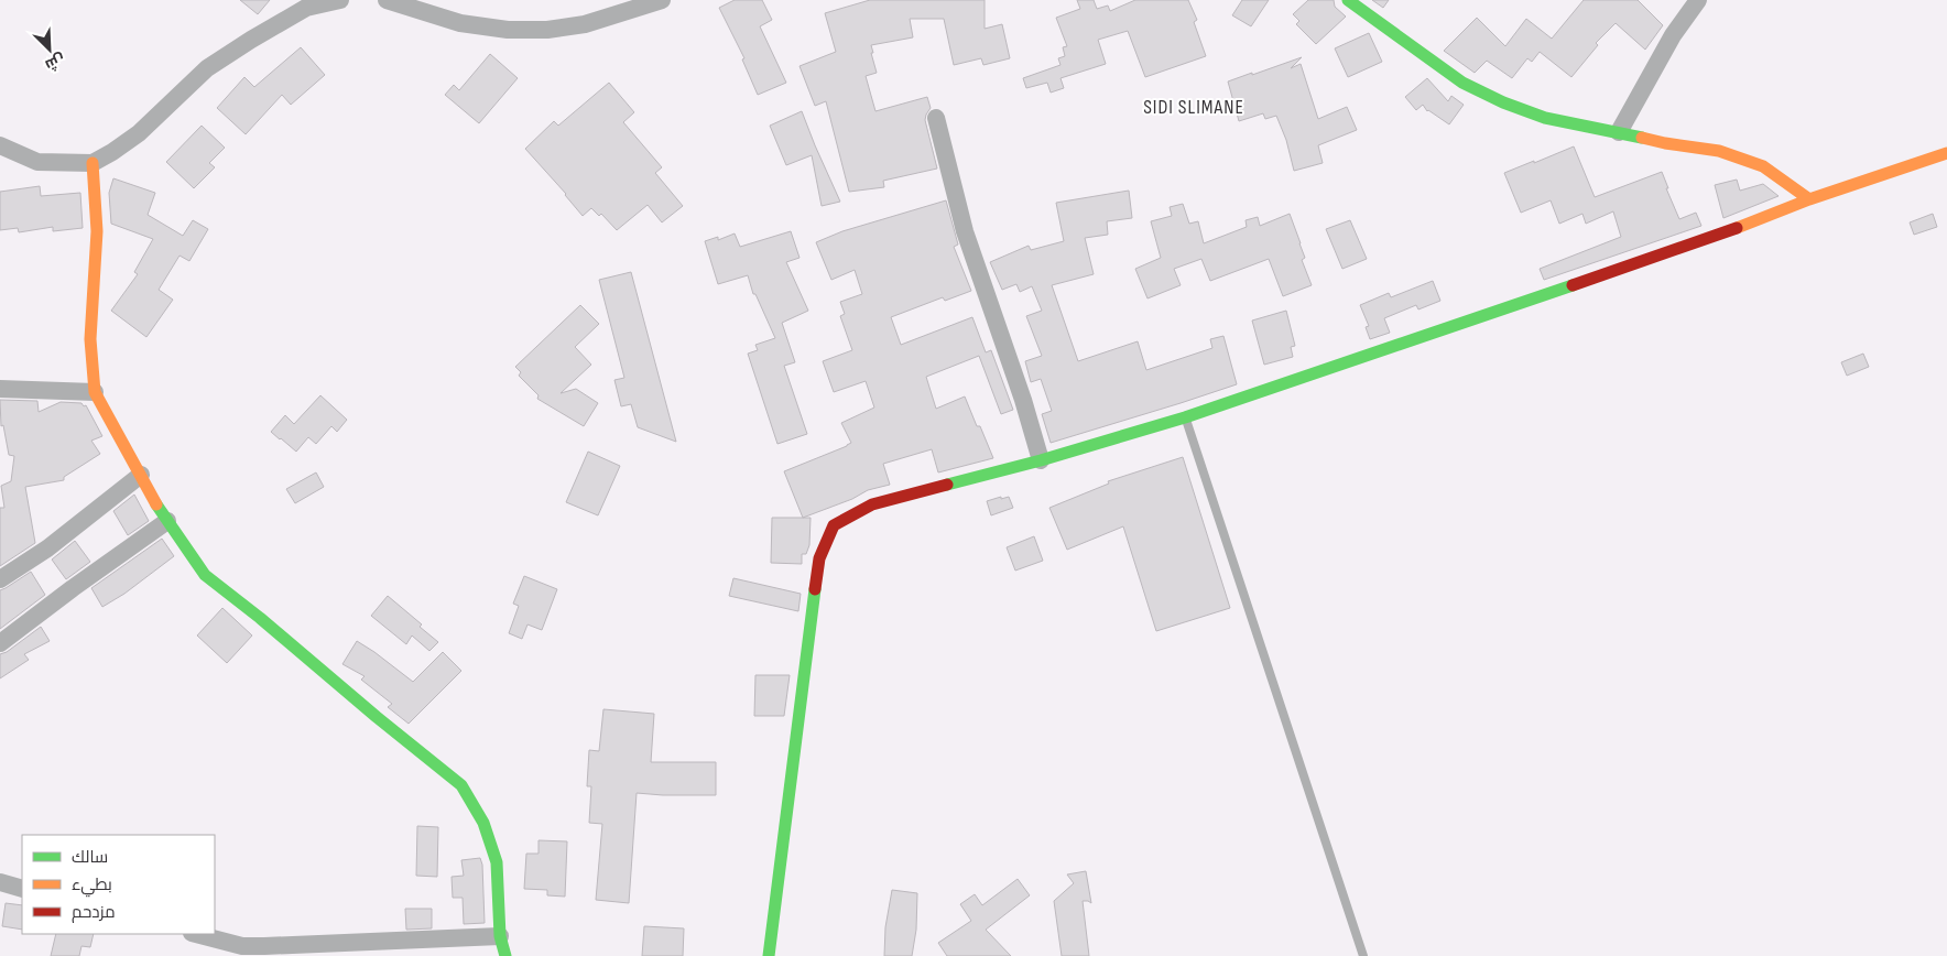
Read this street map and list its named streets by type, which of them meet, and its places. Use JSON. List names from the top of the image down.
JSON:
{
  "districts": ["SIDI SLIMANE"],
  "legend": ["سالك", "بطيء", "مزدحم"],
  "north": "bottom right"
}
